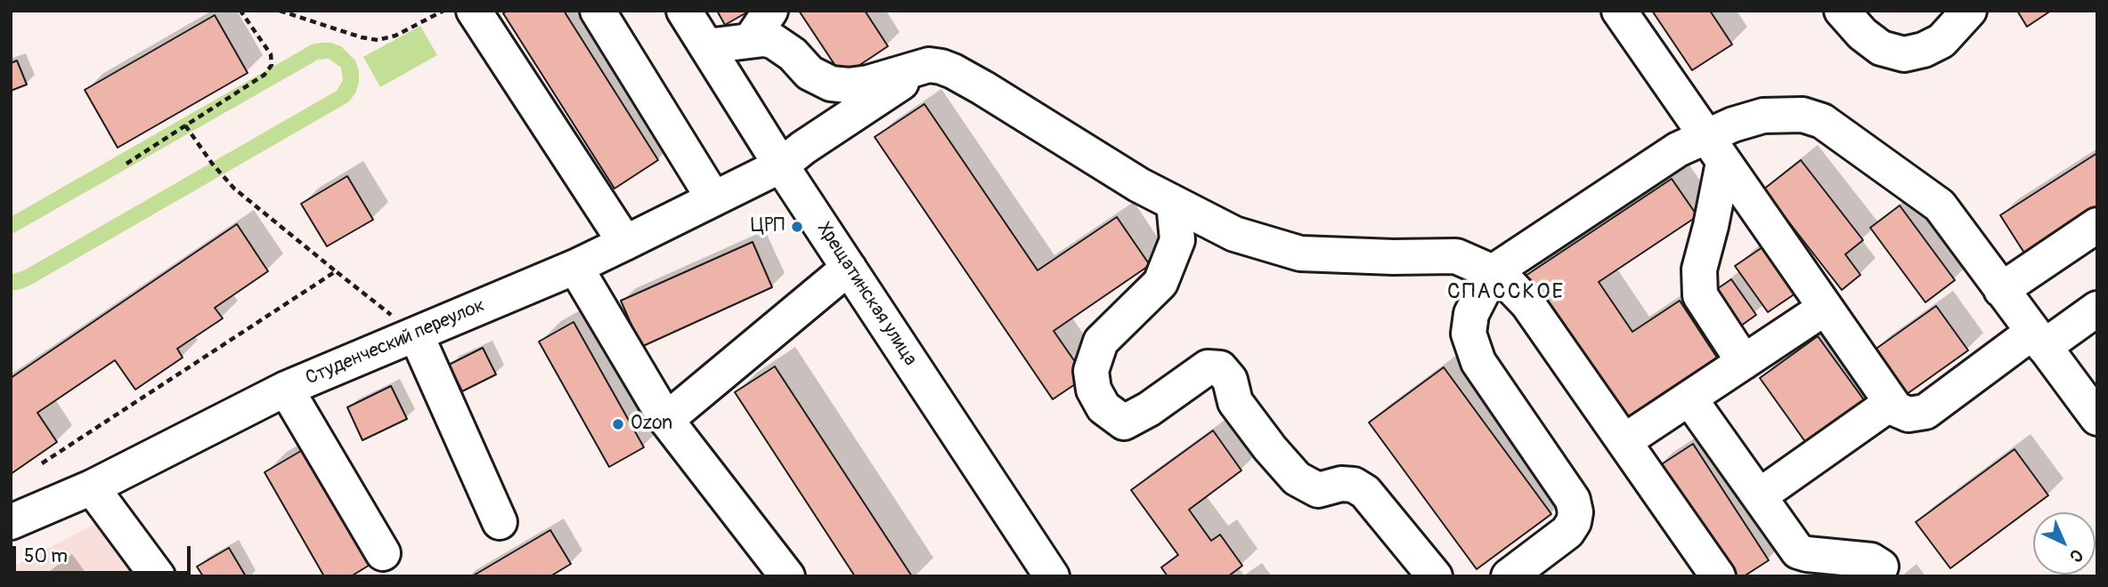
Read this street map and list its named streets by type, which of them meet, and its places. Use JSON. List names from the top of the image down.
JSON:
{
  "streets": {
    "street": ["Хрещатинская улица", "Студенческий переулок"]
  },
  "crossings": [
    ["Хрещатинская улица", "Студенческий переулок"]
  ],
  "districts": ["СПАССКОЕ"],
  "places": ["ЦРП", "Ozon"],
  "scale_bar": "50 m",
  "north": "bottom right"
}
